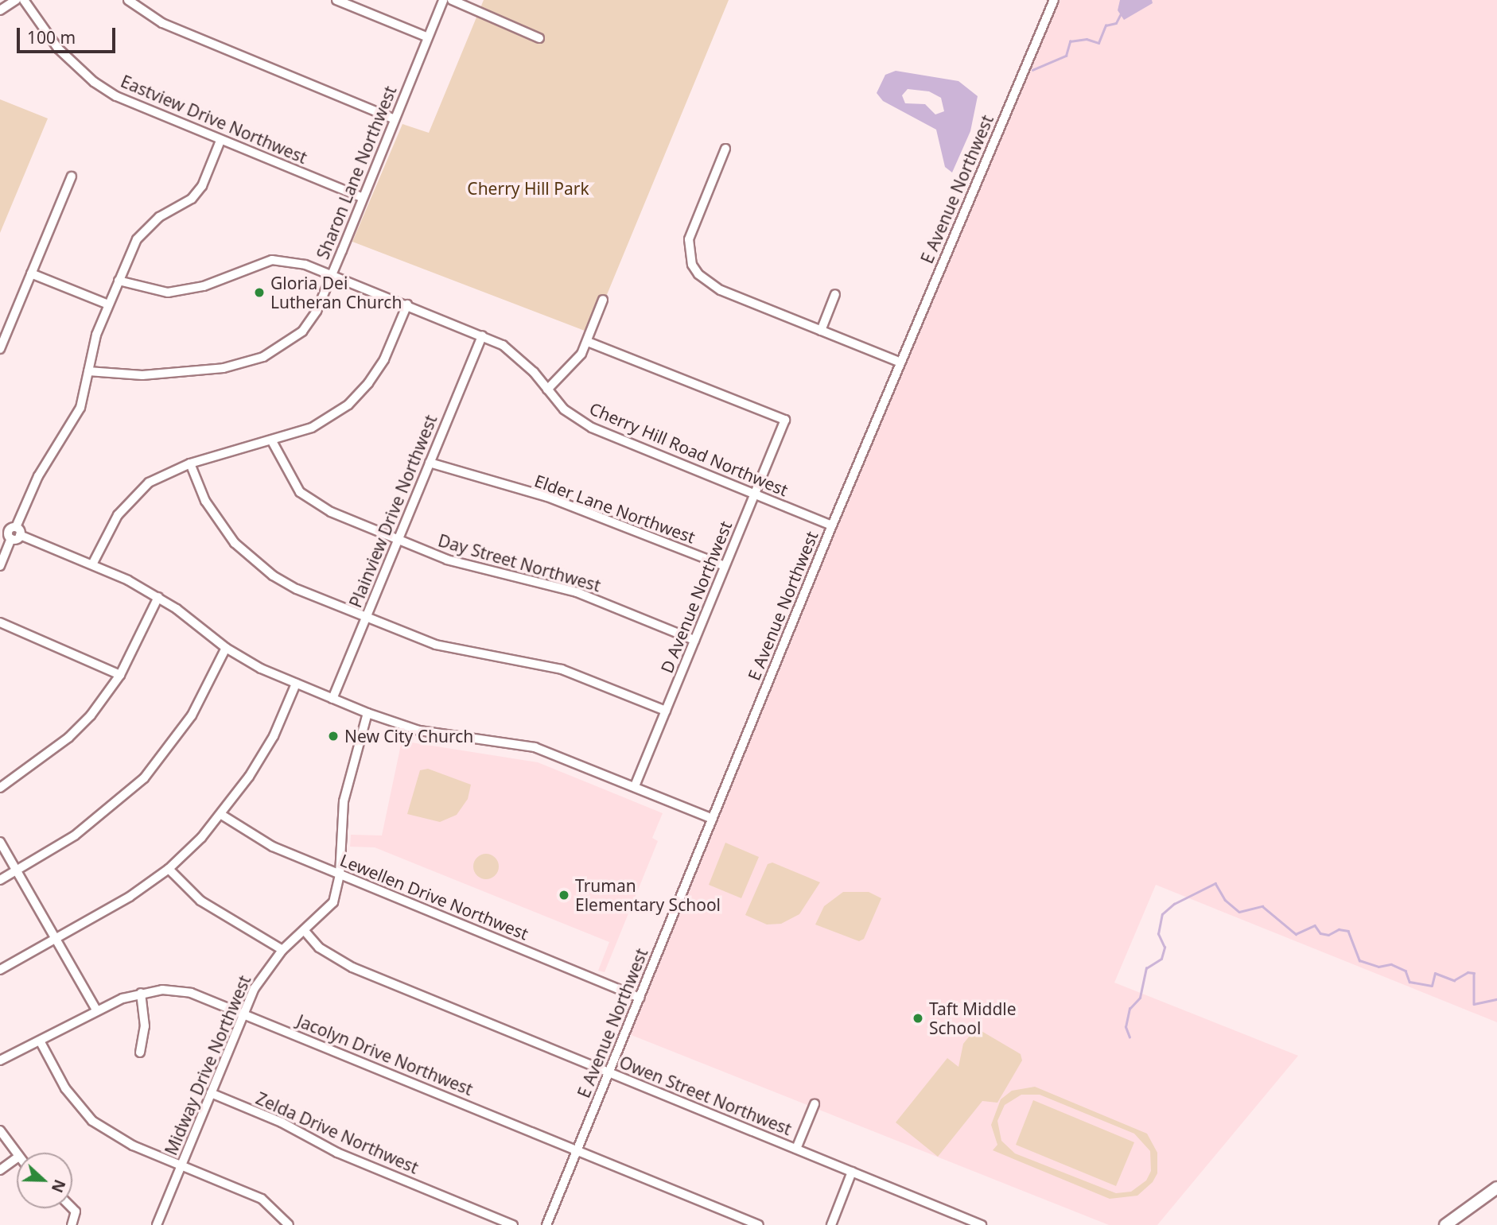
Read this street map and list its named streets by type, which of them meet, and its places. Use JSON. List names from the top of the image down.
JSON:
{
  "streets": {
    "street": [
      "Eastview Drive Northwest",
      "Sharon Lane Northwest",
      "E Avenue Northwest",
      "Cherry Hill Road Northwest",
      "Elder Lane Northwest",
      "Plainview Drive Northwest",
      "Day Street Northwest",
      "D Avenue Northwest",
      "Lewellen Drive Northwest",
      "Jacolyn Drive Northwest",
      "Midway Drive Northwest",
      "Owen Street Northwest",
      "Zelda Drive Northwest"
    ]
  },
  "crossings": [
    ["Eastview Drive Northwest", "Sharon Lane Northwest"],
    ["Sharon Lane Northwest", "Cherry Hill Road Northwest"],
    ["E Avenue Northwest", "Cherry Hill Road Northwest"],
    ["E Avenue Northwest", "Lewellen Drive Northwest"],
    ["E Avenue Northwest", "Jacolyn Drive Northwest"],
    ["E Avenue Northwest", "Owen Street Northwest"],
    ["Cherry Hill Road Northwest", "Plainview Drive Northwest"],
    ["Cherry Hill Road Northwest", "D Avenue Northwest"],
    ["Elder Lane Northwest", "Plainview Drive Northwest"],
    ["Elder Lane Northwest", "D Avenue Northwest"],
    ["Plainview Drive Northwest", "Day Street Northwest"],
    ["Day Street Northwest", "D Avenue Northwest"],
    ["Lewellen Drive Northwest", "Midway Drive Northwest"],
    ["Jacolyn Drive Northwest", "Midway Drive Northwest"],
    ["Midway Drive Northwest", "Owen Street Northwest"],
    ["Midway Drive Northwest", "Zelda Drive Northwest"]
  ],
  "parks": ["Cherry Hill Park"],
  "places": [
    "Gloria Dei Lutheran Church",
    "New City Church",
    "Truman Elementary School",
    "Taft Middle School"
  ],
  "scale_bar": "100 m",
  "north": "right"
}
